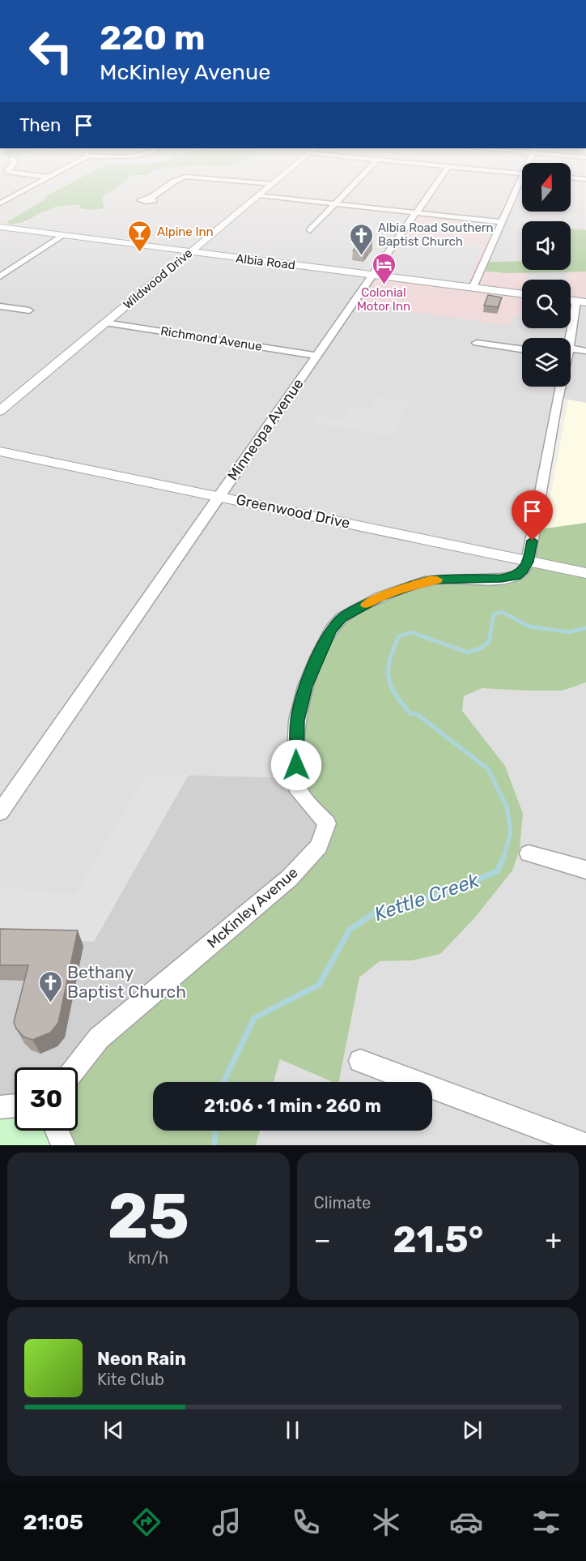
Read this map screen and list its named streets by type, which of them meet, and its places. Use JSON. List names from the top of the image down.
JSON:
{
  "streets": {
    "street": [
      "Albia Road",
      "Wildwood Drive",
      "Richmond Avenue",
      "Minneopa Avenue",
      "Greenwood Drive",
      "McKinley Avenue"
    ]
  },
  "crossings": [
    ["Albia Road", "Wildwood Drive"],
    ["Albia Road", "Minneopa Avenue"],
    ["Wildwood Drive", "Richmond Avenue"],
    ["Richmond Avenue", "Minneopa Avenue"],
    ["Minneopa Avenue", "Greenwood Drive"],
    ["Greenwood Drive", "McKinley Avenue"]
  ],
  "water": ["Kettle Creek"],
  "places": {
    "bar": ["Alpine Inn"],
    "church": ["Albia Road Southern Baptist Church", "Bethany Baptist Church"],
    "hotel": ["Colonial Motor Inn"]
  },
  "north": "top",
  "page": {
    "turn": ["220 m", "McKinley Avenue"],
    "then": "Then",
    "limit": "30",
    "trip": "21:06 · 1 min · 260 m",
    "tile": [
      ["25", "km/h"],
      "Climate"
    ],
    "heat": ["−", "21.5°", "+"],
    "song": ["Neon Rain", "Kite Club"],
    "tabs": "21:05"
  }
}
